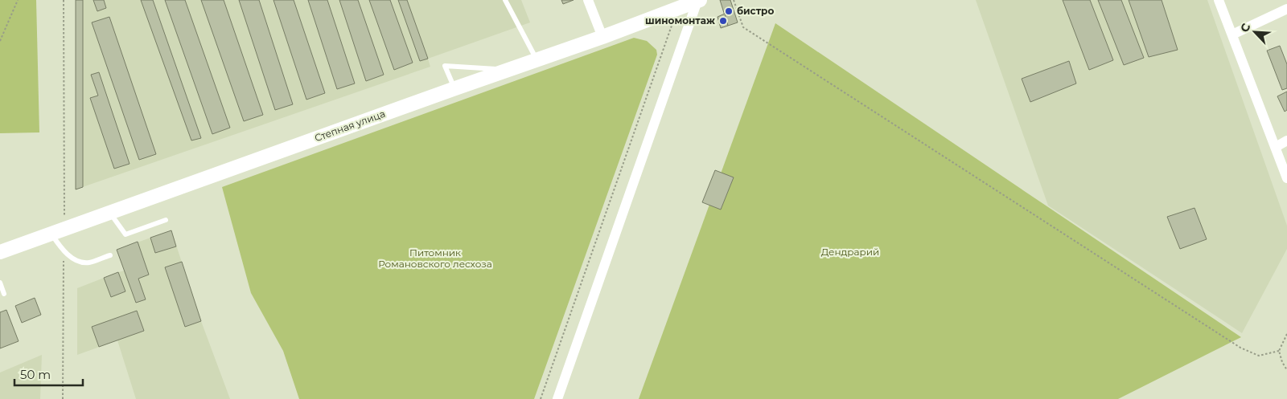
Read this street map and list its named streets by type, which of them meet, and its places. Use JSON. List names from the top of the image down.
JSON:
{
  "streets": {
    "main road": ["Степная улица"]
  },
  "parks": ["Дендрарий", "Питомник Романовского лесхоза"],
  "places": ["бистро", "шиномонтаж"],
  "scale_bar": "50 m",
  "north": "top left"
}
